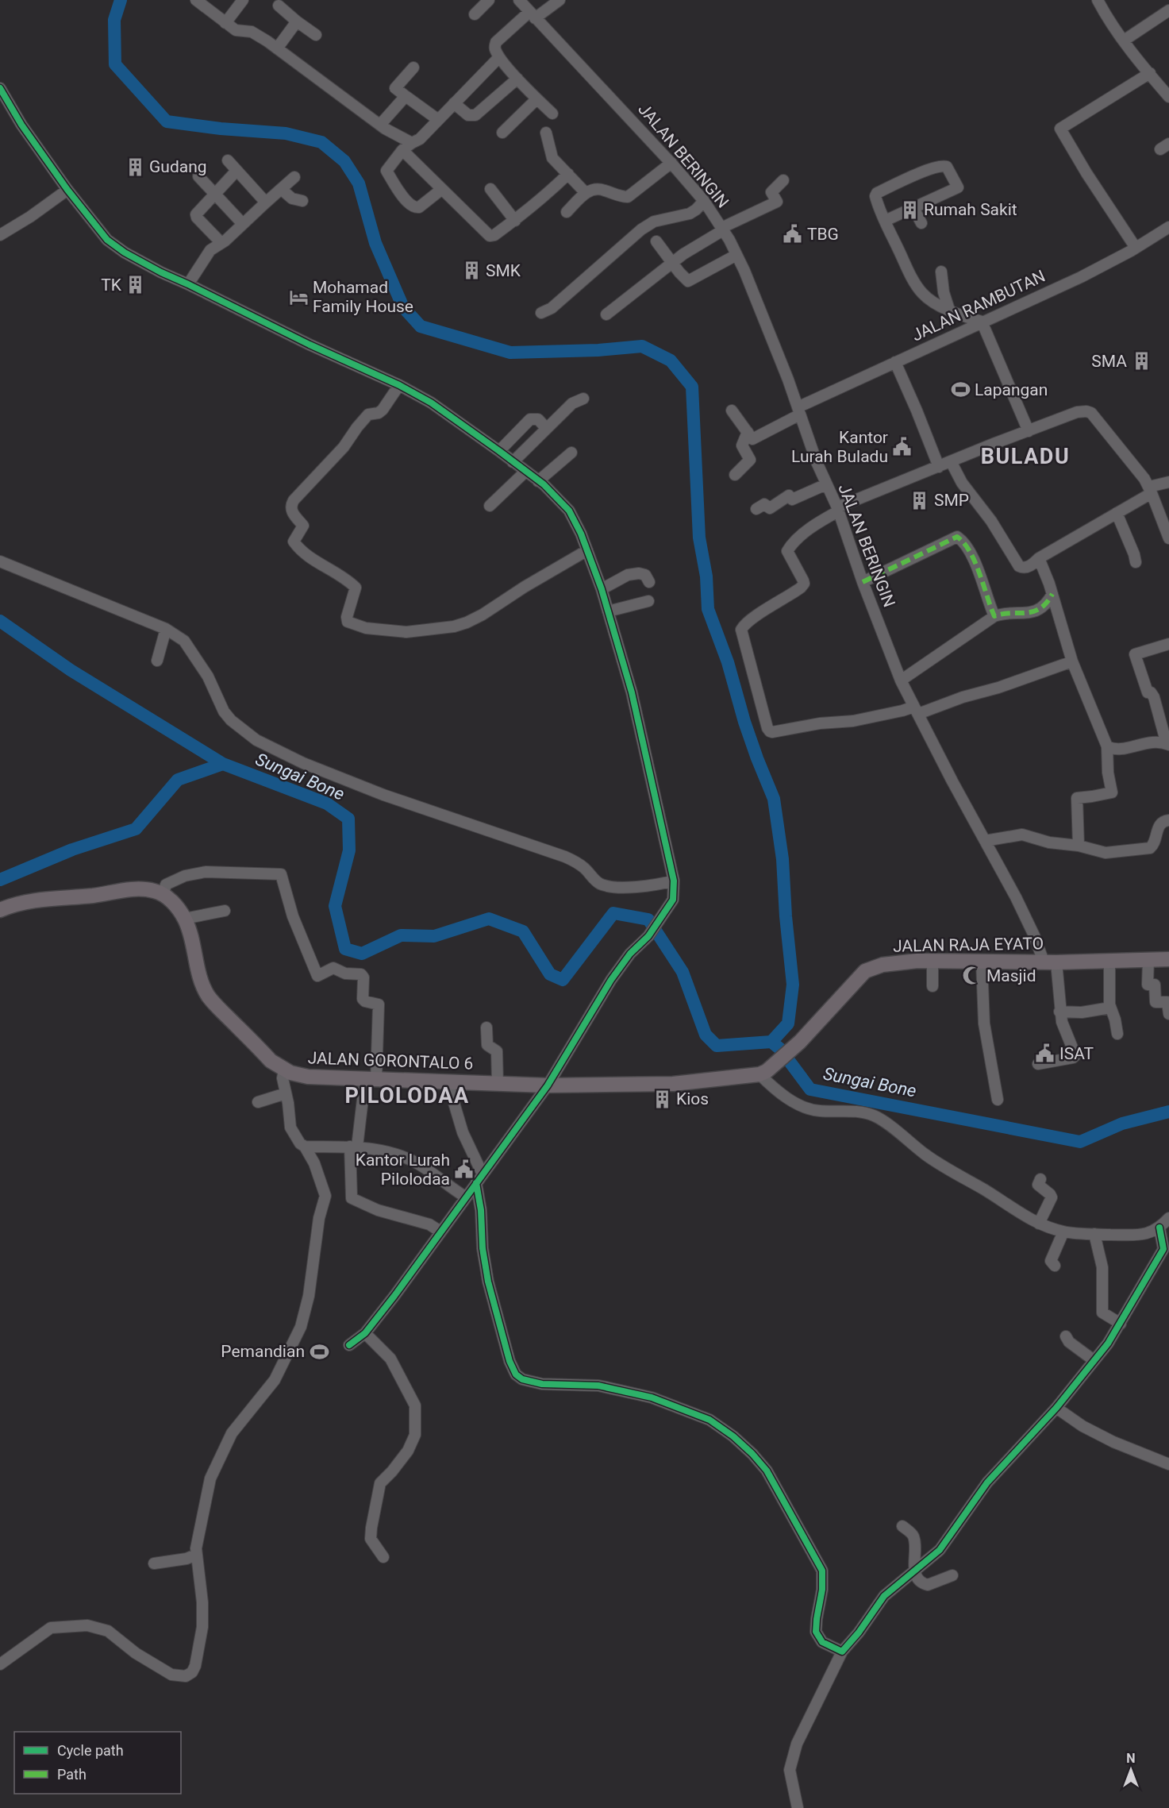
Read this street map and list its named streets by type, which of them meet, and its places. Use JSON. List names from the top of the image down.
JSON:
{
  "streets": {
    "main road": ["JALAN RAJA EYATO", "JALAN GORONTALO 6"],
    "street": ["JALAN BERINGIN", "JALAN RAMBUTAN"]
  },
  "crossings": [
    ["JALAN BERINGIN", "JALAN RAMBUTAN"],
    ["JALAN BERINGIN", "JALAN RAJA EYATO"],
    ["JALAN RAJA EYATO", "JALAN GORONTALO 6"]
  ],
  "districts": ["BULADU", "PILOLODAA"],
  "water": ["Sungai Bone"],
  "places": {
    "building": [
      "Gudang",
      "Rumah Sakit",
      "SMK",
      "TK",
      "SMA",
      "SMP",
      "Kios"
    ],
    "public building": [
      "TBG",
      "Kantor Lurah Buladu",
      "ISAT",
      "Kantor Lurah Pilolodaa"
    ],
    "hotel": ["Mohamad Family House"],
    "sports": ["Lapangan", "Pemandian"],
    "mosque": ["Masjid"]
  },
  "legend": ["Cycle path", "Path"],
  "north": "top"
}
